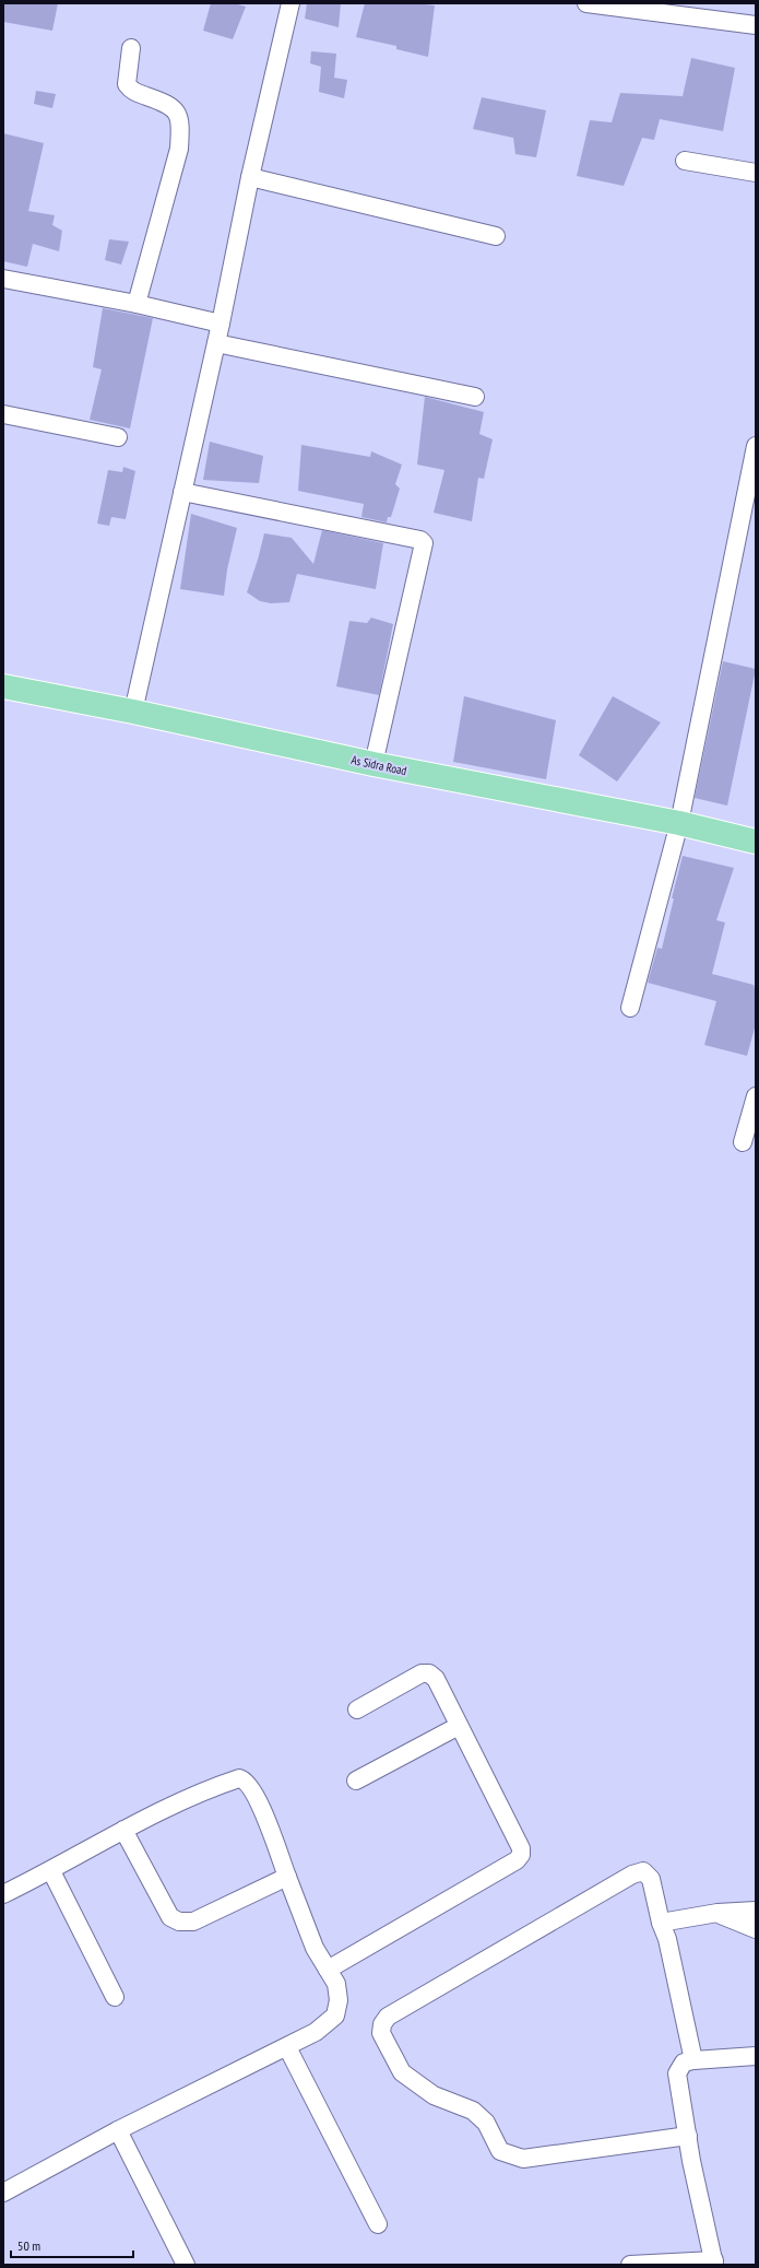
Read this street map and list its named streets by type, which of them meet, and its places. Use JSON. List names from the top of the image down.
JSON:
{
  "streets": {
    "main road": ["As Sidra Road"]
  },
  "scale_bar": "50 m"
}
